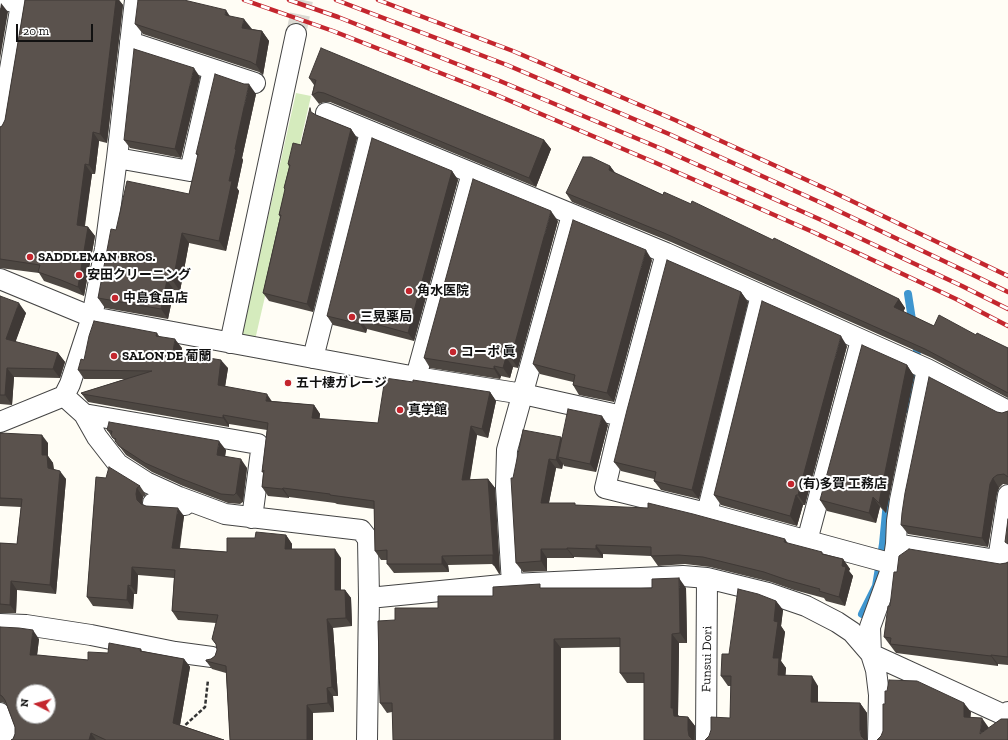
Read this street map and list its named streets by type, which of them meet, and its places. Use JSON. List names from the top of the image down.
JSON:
{
  "streets": {
    "street": ["Funsui Dori"]
  },
  "places": [
    "SADDLEMAN BROS.",
    "安田クリーニング",
    "角水医院",
    "中島食品店",
    "三晃薬局",
    "コーポ 眞",
    "SALON DE 葡蘭",
    "五十棲ガレージ",
    "真学館",
    "(有)多賀 工務店"
  ],
  "scale_bar": "20 m",
  "north": "left"
}
